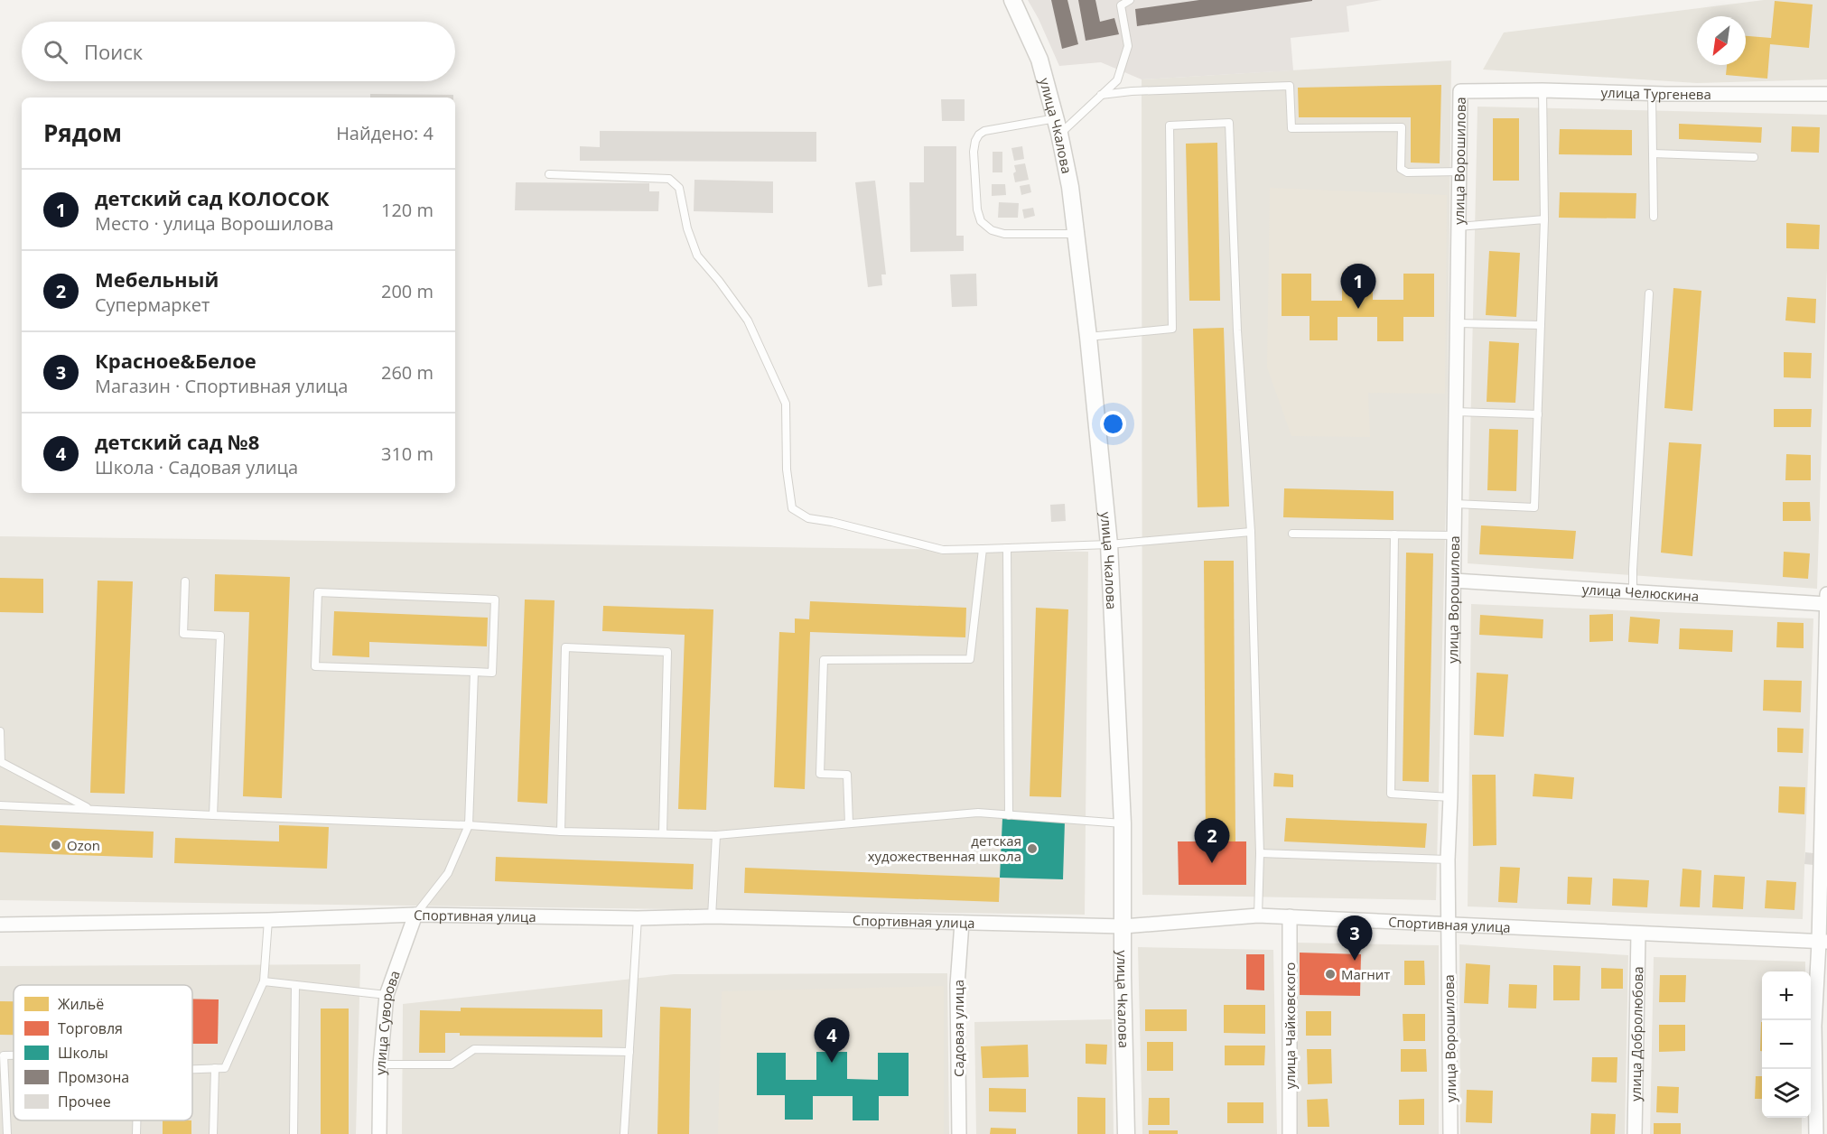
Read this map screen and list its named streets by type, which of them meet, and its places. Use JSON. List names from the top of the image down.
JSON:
{
  "streets": {
    "street": [
      "улица Тургенева",
      "улица Чкалова",
      "улица Ворошилова",
      "улица Челюскина",
      "Спортивная улица",
      "улица Суворова",
      "улица Чайковского",
      "Садовая улица",
      "улица Добролюбова"
    ]
  },
  "crossings": [
    ["улица Тургенева", "улица Ворошилова"],
    ["улица Чкалова", "Спортивная улица"],
    ["улица Ворошилова", "улица Челюскина"],
    ["улица Ворошилова", "Спортивная улица"],
    ["Спортивная улица", "улица Суворова"],
    ["Спортивная улица", "улица Чайковского"],
    ["Спортивная улица", "Садовая улица"],
    ["Спортивная улица", "улица Добролюбова"]
  ],
  "places": ["Ozon", "детская художественная школа", "Магнит"],
  "legend": [
    "Жильё",
    "Торговля",
    "Школы",
    "Промзона",
    "Прочее"
  ],
  "north": "bottom left",
  "page": {
    "search": "Поиск",
    "heading": ["Рядом", "Найдено: 4"],
    "list": [
      {
        "mark": "1",
        "name": "детский сад КОЛОСОК",
        "note": "Место · улица Ворошилова",
        "value": "120 m"
      },
      {
        "mark": "2",
        "name": "Мебельный",
        "note": "Супермаркет",
        "value": "200 m"
      },
      {
        "mark": "3",
        "name": "Красное&Белое",
        "note": "Магазин · Спортивная улица",
        "value": "260 m"
      },
      {
        "mark": "4",
        "name": "детский сад №8",
        "note": "Школа · Садовая улица",
        "value": "310 m"
      }
    ],
    "pins": [
      "1",
      "2",
      "3",
      "4"
    ],
    "map_buttons": ["+", "−"]
  }
}
